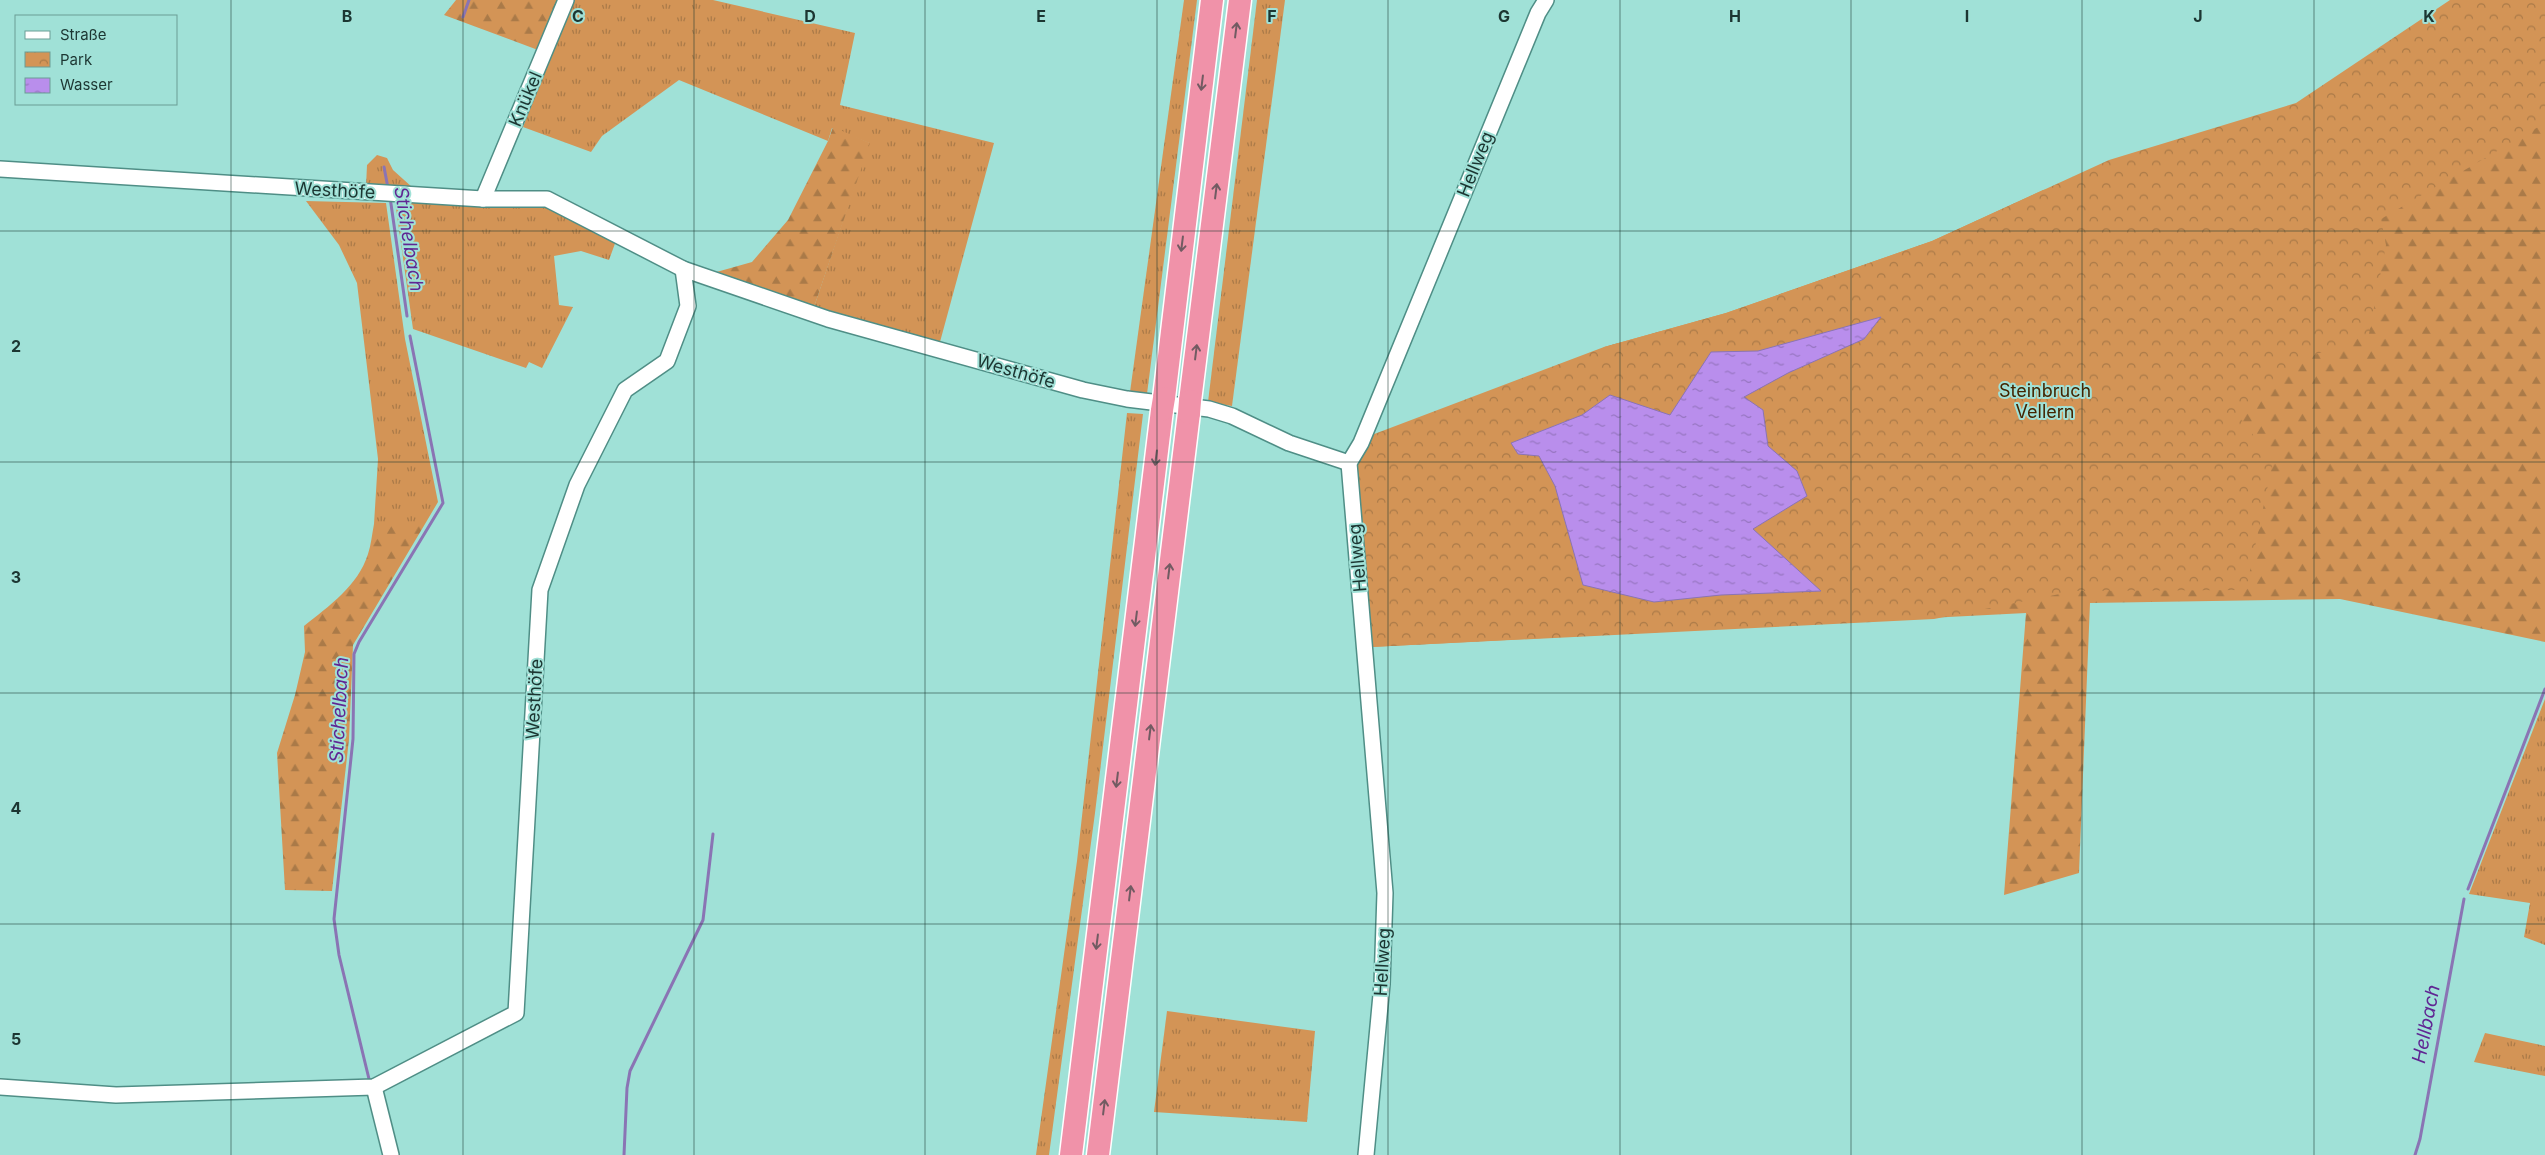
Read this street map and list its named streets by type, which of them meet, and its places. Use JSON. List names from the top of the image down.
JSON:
{
  "streets": {
    "street": ["Knükel", "Hellweg", "Westhöfe"]
  },
  "crossings": [
    ["Knükel", "Westhöfe"],
    ["Hellweg", "Westhöfe"]
  ],
  "water": ["Stichelbach", "Hellbach"],
  "parks": ["Steinbruch Vellern"],
  "legend": ["Straße", "Park", "Wasser"],
  "grid": {
    "columns": [
      "B",
      "C",
      "D",
      "E",
      "F",
      "G",
      "H",
      "I",
      "J",
      "K"
    ],
    "rows": [
      "2",
      "3",
      "4",
      "5"
    ]
  }
}
